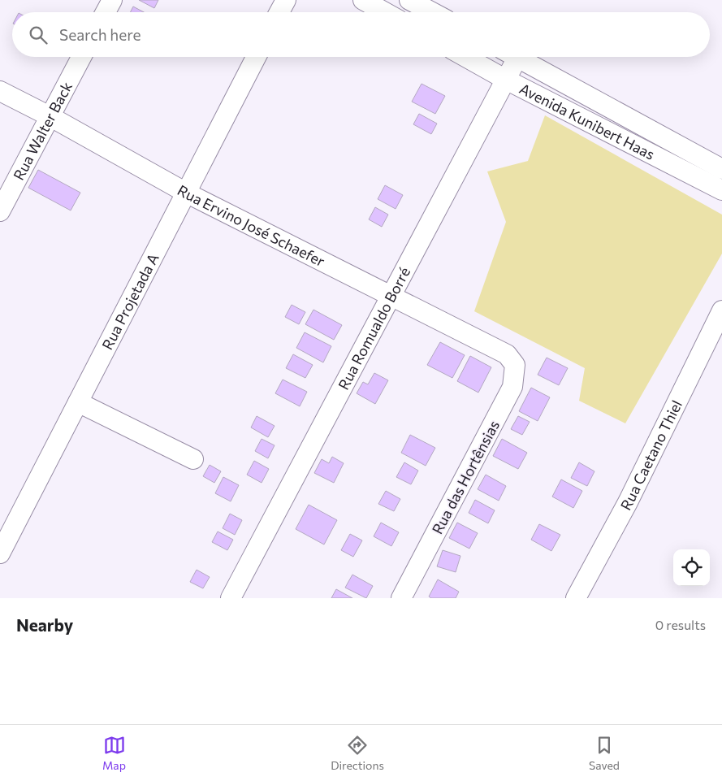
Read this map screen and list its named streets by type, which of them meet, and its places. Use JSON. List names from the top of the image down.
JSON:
{
  "streets": {
    "street": [
      "Avenida Kunibert Haas",
      "Rua Walter Back",
      "Rua Ervino José Schaefer",
      "Rua Projetada A",
      "Rua Romualdo Borré",
      "Rua Caetano Thiel",
      "Rua das Hortênsias"
    ]
  },
  "crossings": [
    ["Avenida Kunibert Haas", "Rua Romualdo Borré"],
    ["Rua Walter Back", "Rua Ervino José Schaefer"],
    ["Rua Ervino José Schaefer", "Rua Projetada A"],
    ["Rua Ervino José Schaefer", "Rua Romualdo Borré"],
    ["Rua Ervino José Schaefer", "Rua das Hortênsias"]
  ],
  "page": {
    "search": "Search here",
    "heading": ["Nearby", "0 results"],
    "nav": ["Map", "Directions", "Saved"]
  }
}
